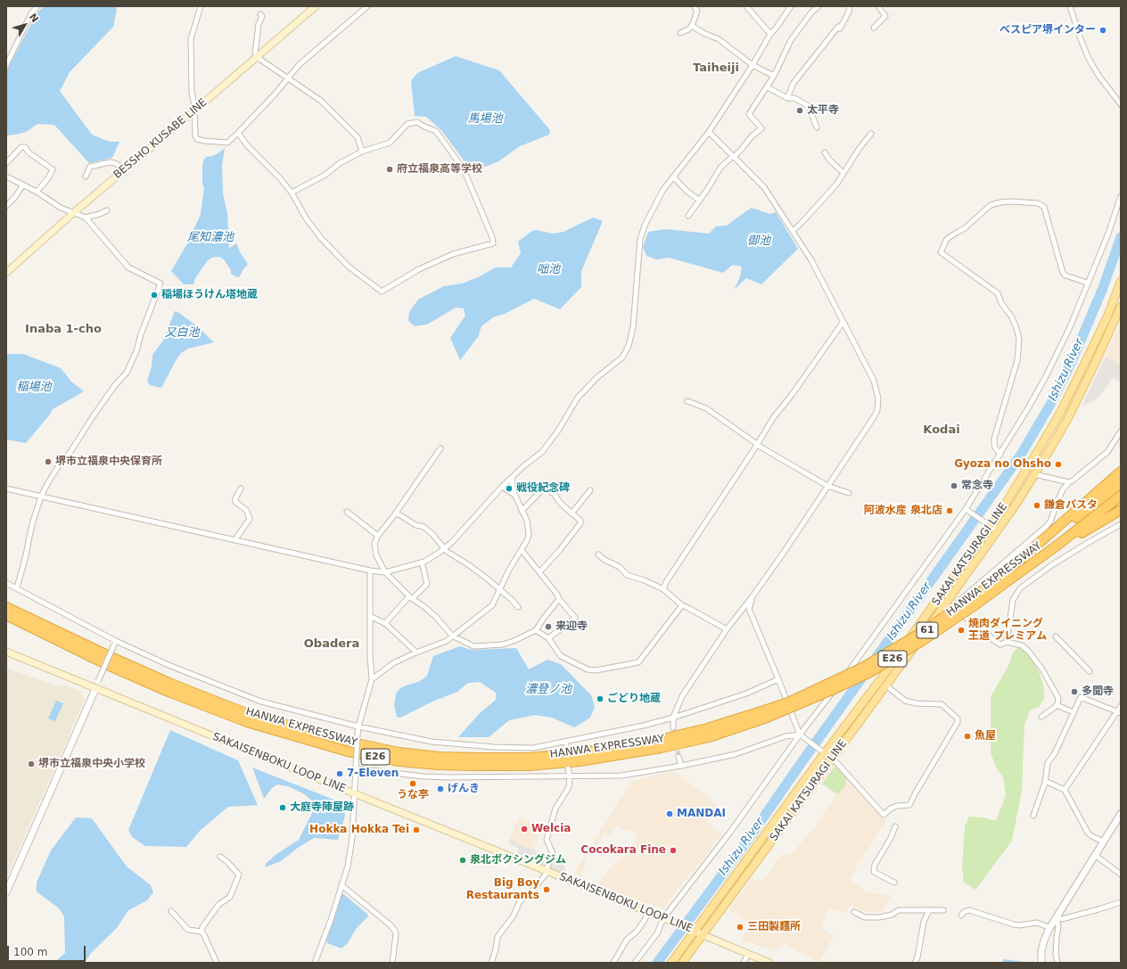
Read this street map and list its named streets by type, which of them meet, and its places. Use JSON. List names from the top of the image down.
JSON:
{
  "streets": {
    "highway": ["HANWA EXPRESSWAY", "E26"],
    "main road": [
      "BESSHO KUSABE LINE",
      "SAKAI KATSURAGI LINE",
      "61",
      "SAKAISENBOKU LOOP LINE"
    ]
  },
  "crossings": [
    ["SAKAI KATSURAGI LINE", "SAKAISENBOKU LOOP LINE"]
  ],
  "districts": [
    "Taiheiji",
    "Inaba 1-cho",
    "Kodai",
    "Obadera"
  ],
  "water": [
    "馬場池",
    "尾知濃池",
    "御池",
    "咄池",
    "又白池",
    "Ishizu River",
    "稲場池",
    "濃登ノ池"
  ],
  "places": [
    "べスピア堺インター",
    "太平寺",
    "府立福泉高等学校",
    "稲場ほうけん塔地蔵",
    "堺市立福泉中央保育所",
    "Gyoza no Ohsho",
    "常念寺",
    "戦役紀念碑",
    "鎌倉パスタ",
    "阿波水産 泉北店",
    "来迎寺",
    "焼肉ダイニング 王道 プレミアム",
    "多聞寺",
    "ごどり地蔵",
    "魚屋",
    "堺市立福泉中央小学校",
    "7-Eleven",
    "うな亭",
    "げんき",
    "大庭寺陣屋跡",
    "MANDAI",
    "Welcia",
    "Hokka Hokka Tei",
    "Cocokara Fine",
    "泉北ボクシングジム",
    "Big Boy Restaurants",
    "三田製麵所"
  ],
  "scale_bar": "100 m",
  "north": "top right"
}
